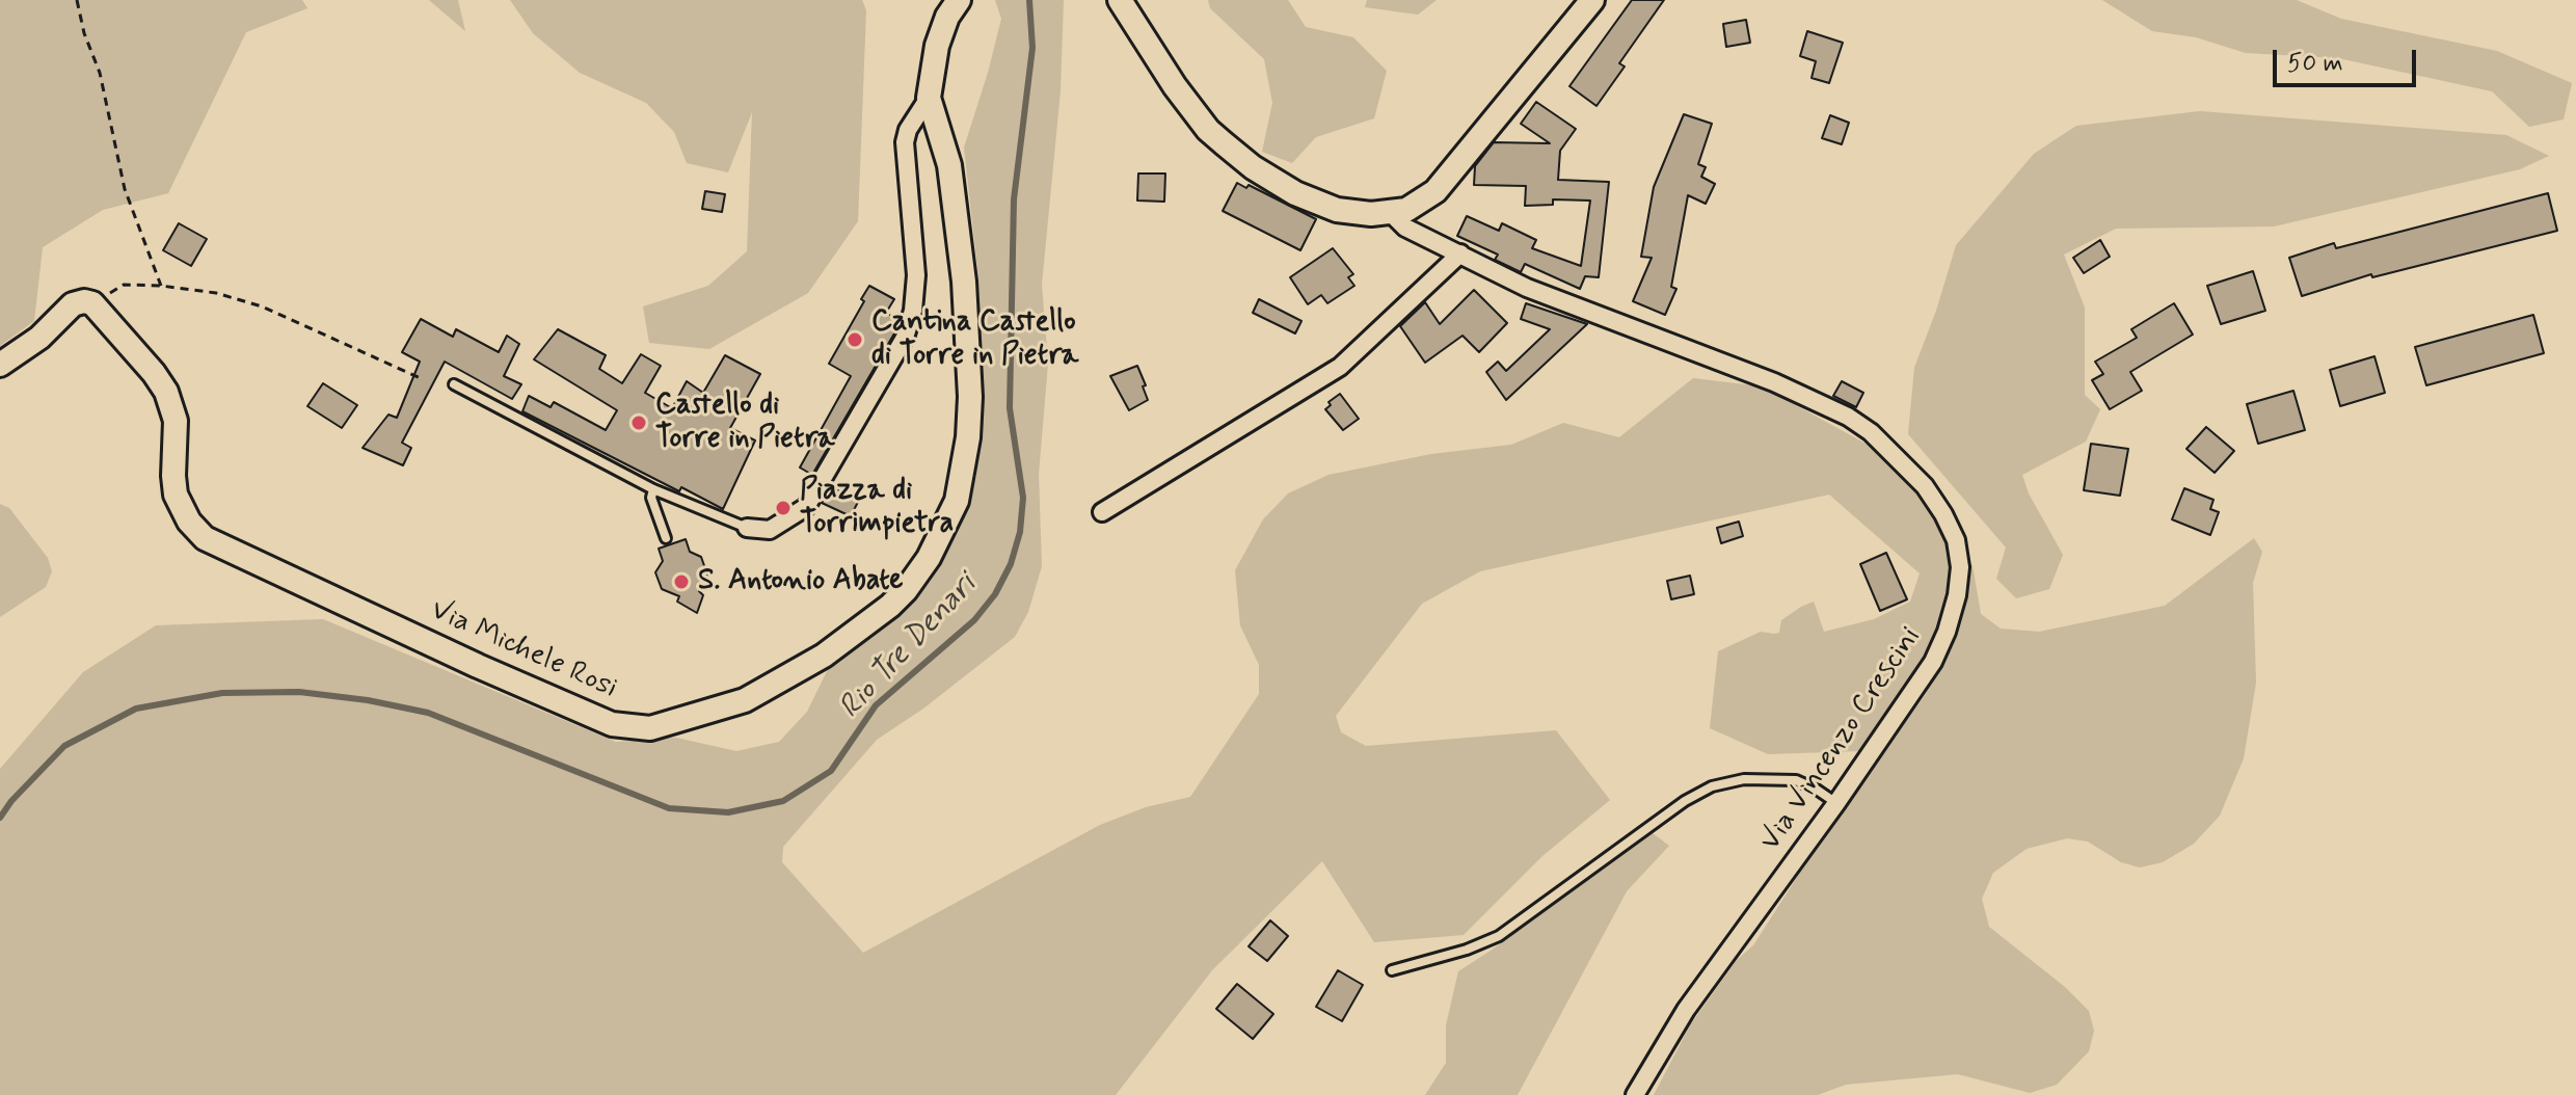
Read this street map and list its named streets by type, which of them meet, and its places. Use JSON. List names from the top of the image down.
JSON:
{
  "streets": {
    "street": ["Via Michele Rosi", "Via Vincenzo Crescini"]
  },
  "water": ["Rio Tre Denari"],
  "places": [
    "Cantina Castello di Torre in Pietra",
    "Castello di Torre in Pietra",
    "Piazza di Torrimpietra",
    "S. Antonio Abate"
  ],
  "scale_bar": "50 m"
}
